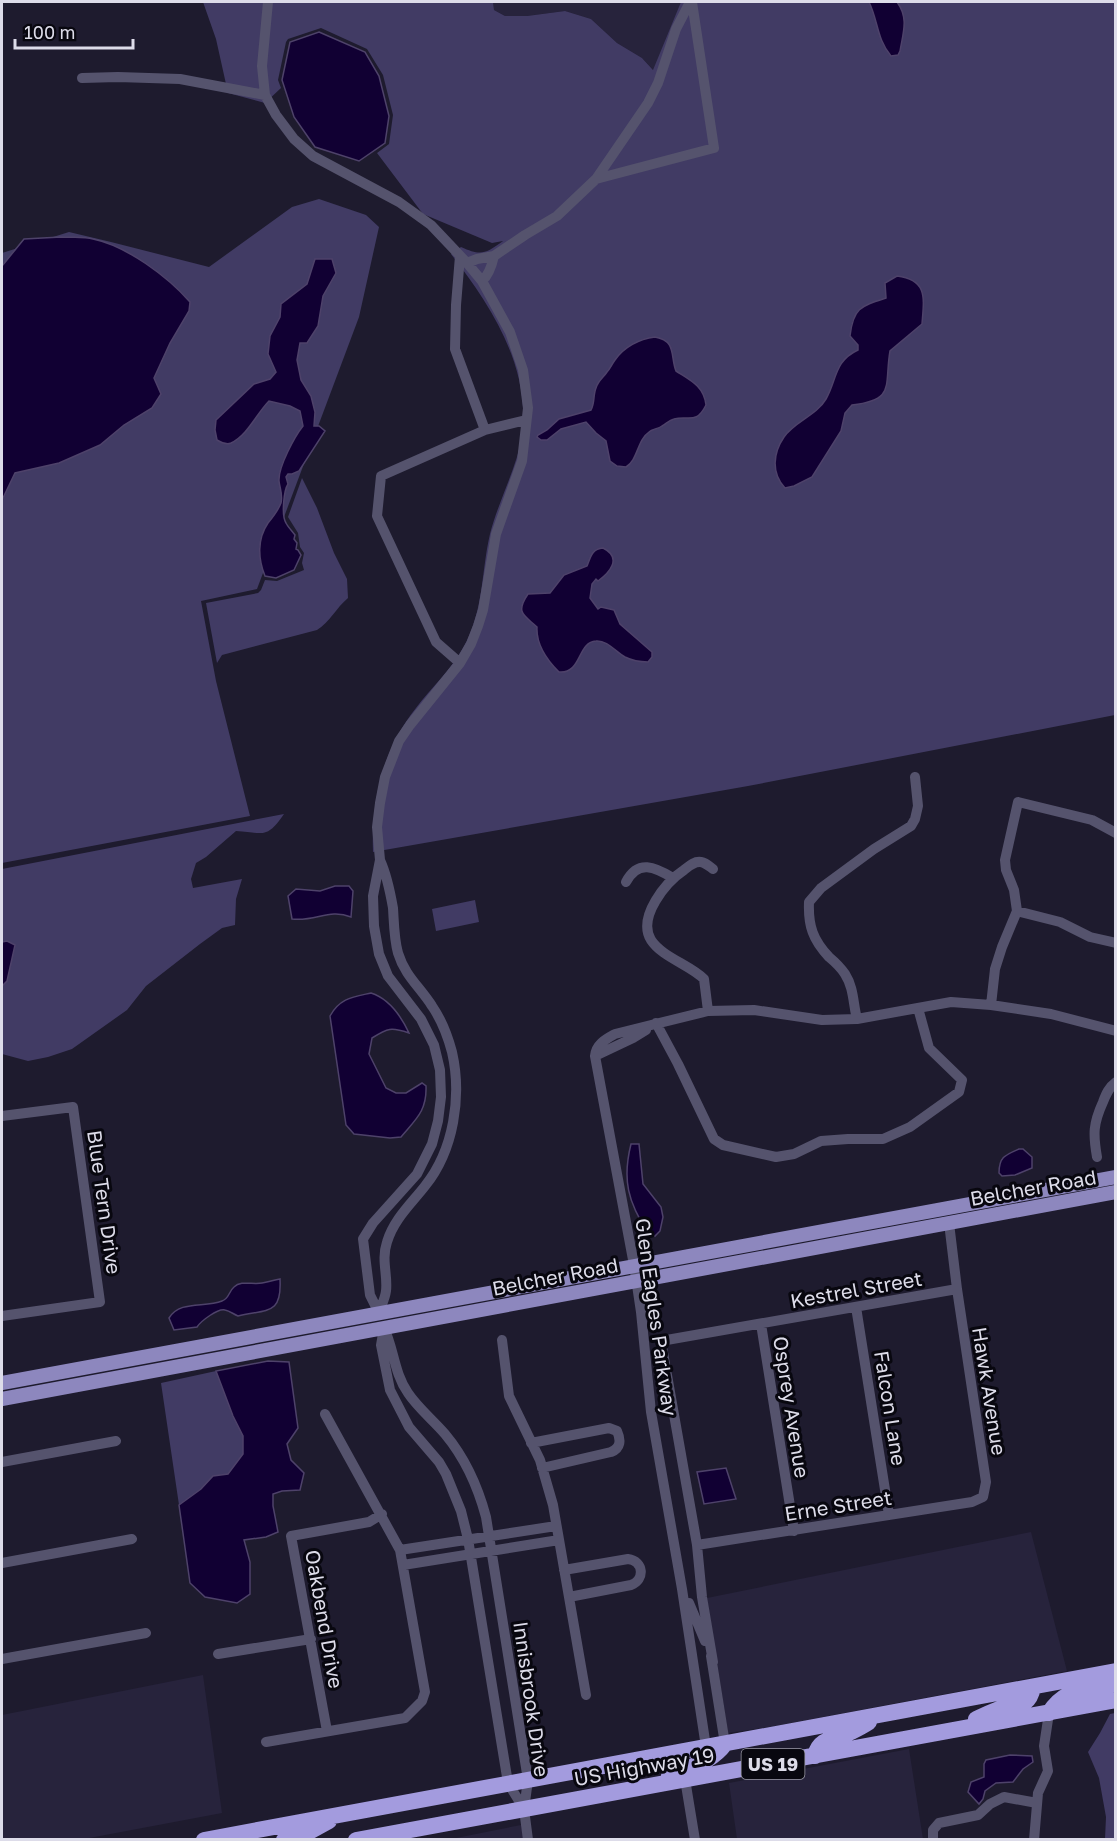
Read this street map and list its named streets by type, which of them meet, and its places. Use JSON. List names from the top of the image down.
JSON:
{
  "streets": {
    "highway": ["US 19", "US Highway 19"],
    "main road": ["Belcher Road"],
    "street": [
      "Blue Tern Drive",
      "Kestrel Street",
      "Glen Eagles Parkway",
      "Hawk Avenue",
      "Osprey Avenue",
      "Falcon Lane",
      "Erne Street",
      "Oakbend Drive",
      "Innisbrook Drive"
    ]
  },
  "crossings": [
    ["Belcher Road", "Glen Eagles Parkway"],
    ["Belcher Road", "Hawk Avenue"],
    ["Belcher Road", "Innisbrook Drive"],
    ["Kestrel Street", "Hawk Avenue"],
    ["Kestrel Street", "Osprey Avenue"],
    ["Kestrel Street", "Falcon Lane"],
    ["Kestrel Street", "Erne Street"],
    ["Glen Eagles Parkway", "US Highway 19"],
    ["Hawk Avenue", "Erne Street"],
    ["Osprey Avenue", "Erne Street"],
    ["Falcon Lane", "Erne Street"],
    ["Innisbrook Drive", "US Highway 19"]
  ],
  "scale_bar": "100 m"
}
